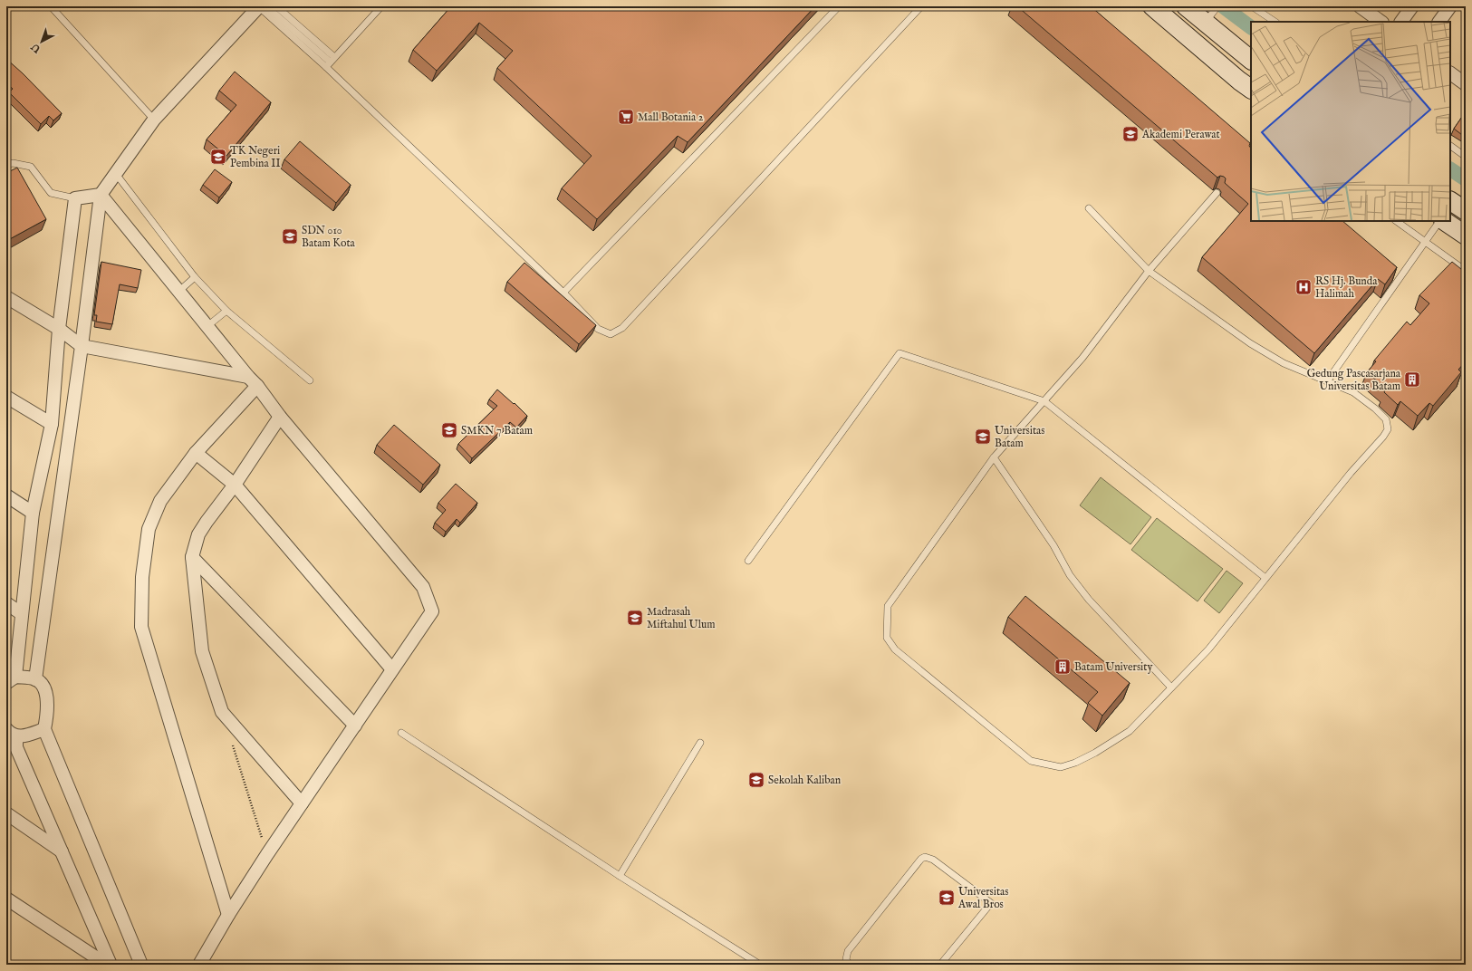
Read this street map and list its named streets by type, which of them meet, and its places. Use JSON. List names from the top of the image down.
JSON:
{
  "places": {
    "supermarket": ["Mall Botania 2"],
    "school or university": [
      "Akademi Perawat",
      "TK Negeri Pembina II",
      "SDN 010 Batam Kota",
      "SMKN 7 Batam",
      "Universitas Batam",
      "Madrasah Miftahul Ulum",
      "Sekolah Kaliban",
      "Universitas Awal Bros"
    ],
    "hospital": ["RS Hj. Bunda Halimah"],
    "building": ["Gedung Pascasarjana Universitas Batam", "Batam University"]
  },
  "north": "bottom left"
}
